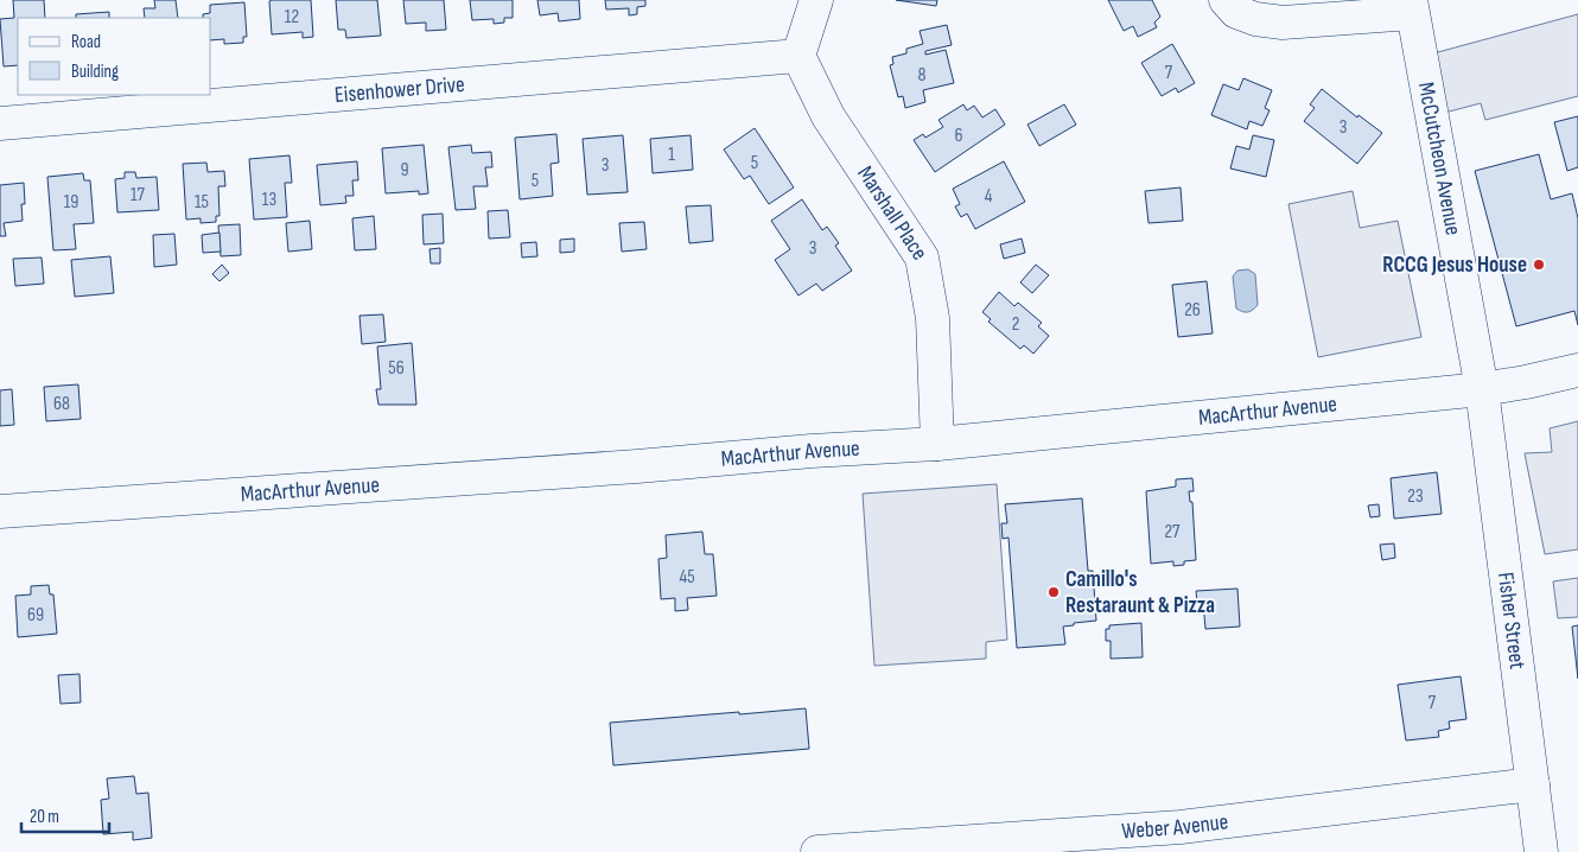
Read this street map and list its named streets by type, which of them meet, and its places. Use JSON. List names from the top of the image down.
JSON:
{
  "streets": {
    "street": [
      "Eisenhower Drive",
      "McCutcheon Avenue",
      "Marshall Place",
      "MacArthur Avenue",
      "Fisher Street",
      "Weber Avenue"
    ]
  },
  "crossings": [
    ["Eisenhower Drive", "Marshall Place"],
    ["McCutcheon Avenue", "MacArthur Avenue"],
    ["McCutcheon Avenue", "Fisher Street"],
    ["Marshall Place", "MacArthur Avenue"],
    ["MacArthur Avenue", "Fisher Street"],
    ["Fisher Street", "Weber Avenue"]
  ],
  "places": ["RCCG Jesus House", "Camillo's Restaraunt & Pizza"],
  "house_numbers": [
    "12",
    "7",
    "8",
    "3",
    "6",
    "1",
    "5",
    "3",
    "9",
    "5",
    "17",
    "4",
    "13",
    "19",
    "15",
    "3",
    "26",
    "2",
    "56",
    "68",
    "23",
    "27",
    "45",
    "69",
    "7"
  ],
  "legend": ["Road", "Building"],
  "scale_bar": "20 m"
}
